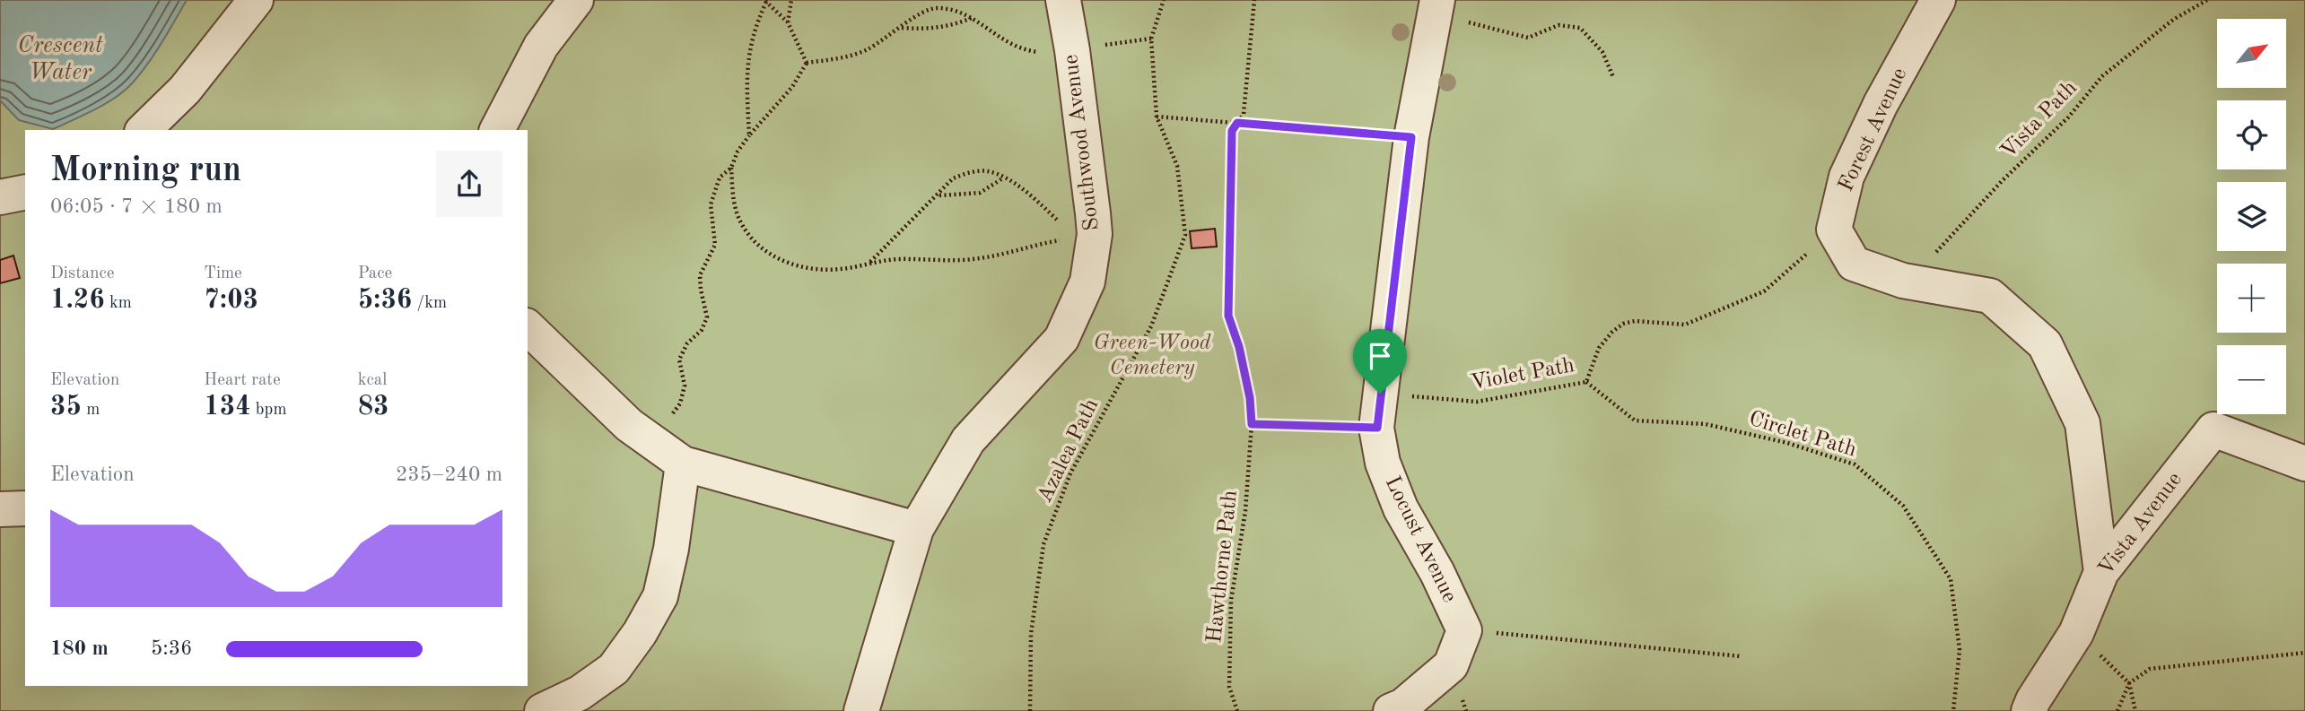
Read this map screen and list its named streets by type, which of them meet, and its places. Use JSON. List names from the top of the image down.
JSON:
{
  "streets": {
    "lane": [
      "Forest Avenue",
      "Southwood Avenue",
      "Vista Avenue",
      "Locust Avenue"
    ],
    "path": [
      "Vista Path",
      "Violet Path",
      "Circlet Path",
      "Azalea Path",
      "Hawthorne Path"
    ]
  },
  "crossings": [
    ["Forest Avenue", "Violet Path"],
    ["Violet Path", "Circlet Path"],
    ["Violet Path", "Locust Avenue"]
  ],
  "water": ["Crescent Water"],
  "parks": ["Green-Wood Cemetery"],
  "north": "top right",
  "page": {
    "map_buttons": ["+", "−"],
    "heading": ["Morning run", "06:05 · 7 × 180 m"],
    "stats": [
      ["Distance", "1.26 km"],
      ["Time", "7:03"],
      ["Pace", "5:36 /km"],
      ["Elevation", "35 m"],
      ["Heart rate", "134 bpm"],
      ["kcal", "83"]
    ],
    "chart": ["Elevation", "235–240 m"],
    "list": [
      {
        "name": "180 m",
        "note": "5:36"
      }
    ]
  }
}
